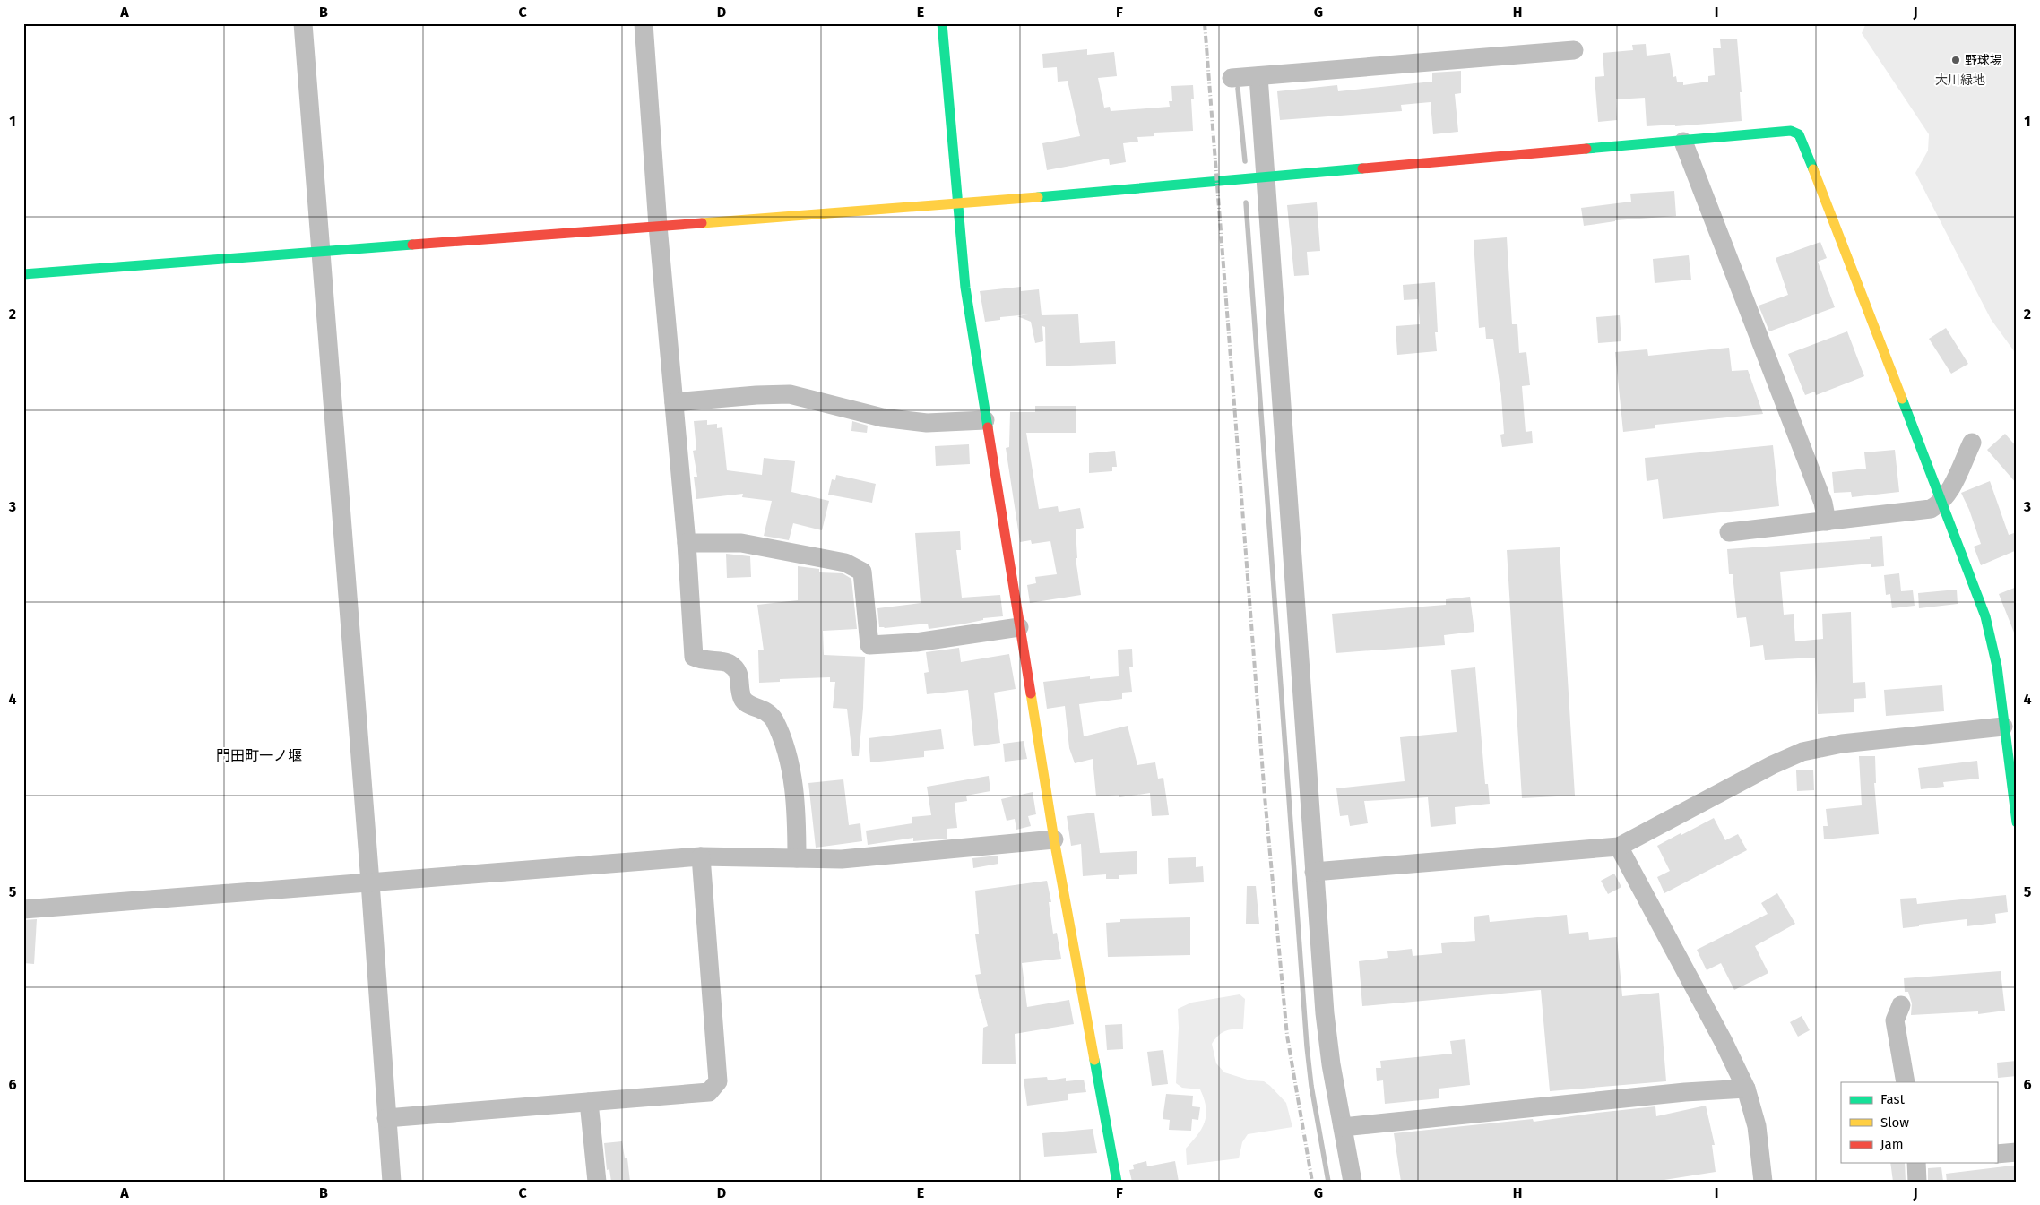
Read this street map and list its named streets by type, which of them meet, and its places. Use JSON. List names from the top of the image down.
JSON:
{
  "districts": ["門田町一ノ堰"],
  "parks": ["大川緑地"],
  "places": ["野球場"],
  "legend": ["Fast", "Slow", "Jam"],
  "grid": {
    "columns": [
      "A",
      "B",
      "C",
      "D",
      "E",
      "F",
      "G",
      "H",
      "I",
      "J"
    ],
    "rows": [
      "1",
      "2",
      "3",
      "4",
      "5",
      "6"
    ]
  }
}
